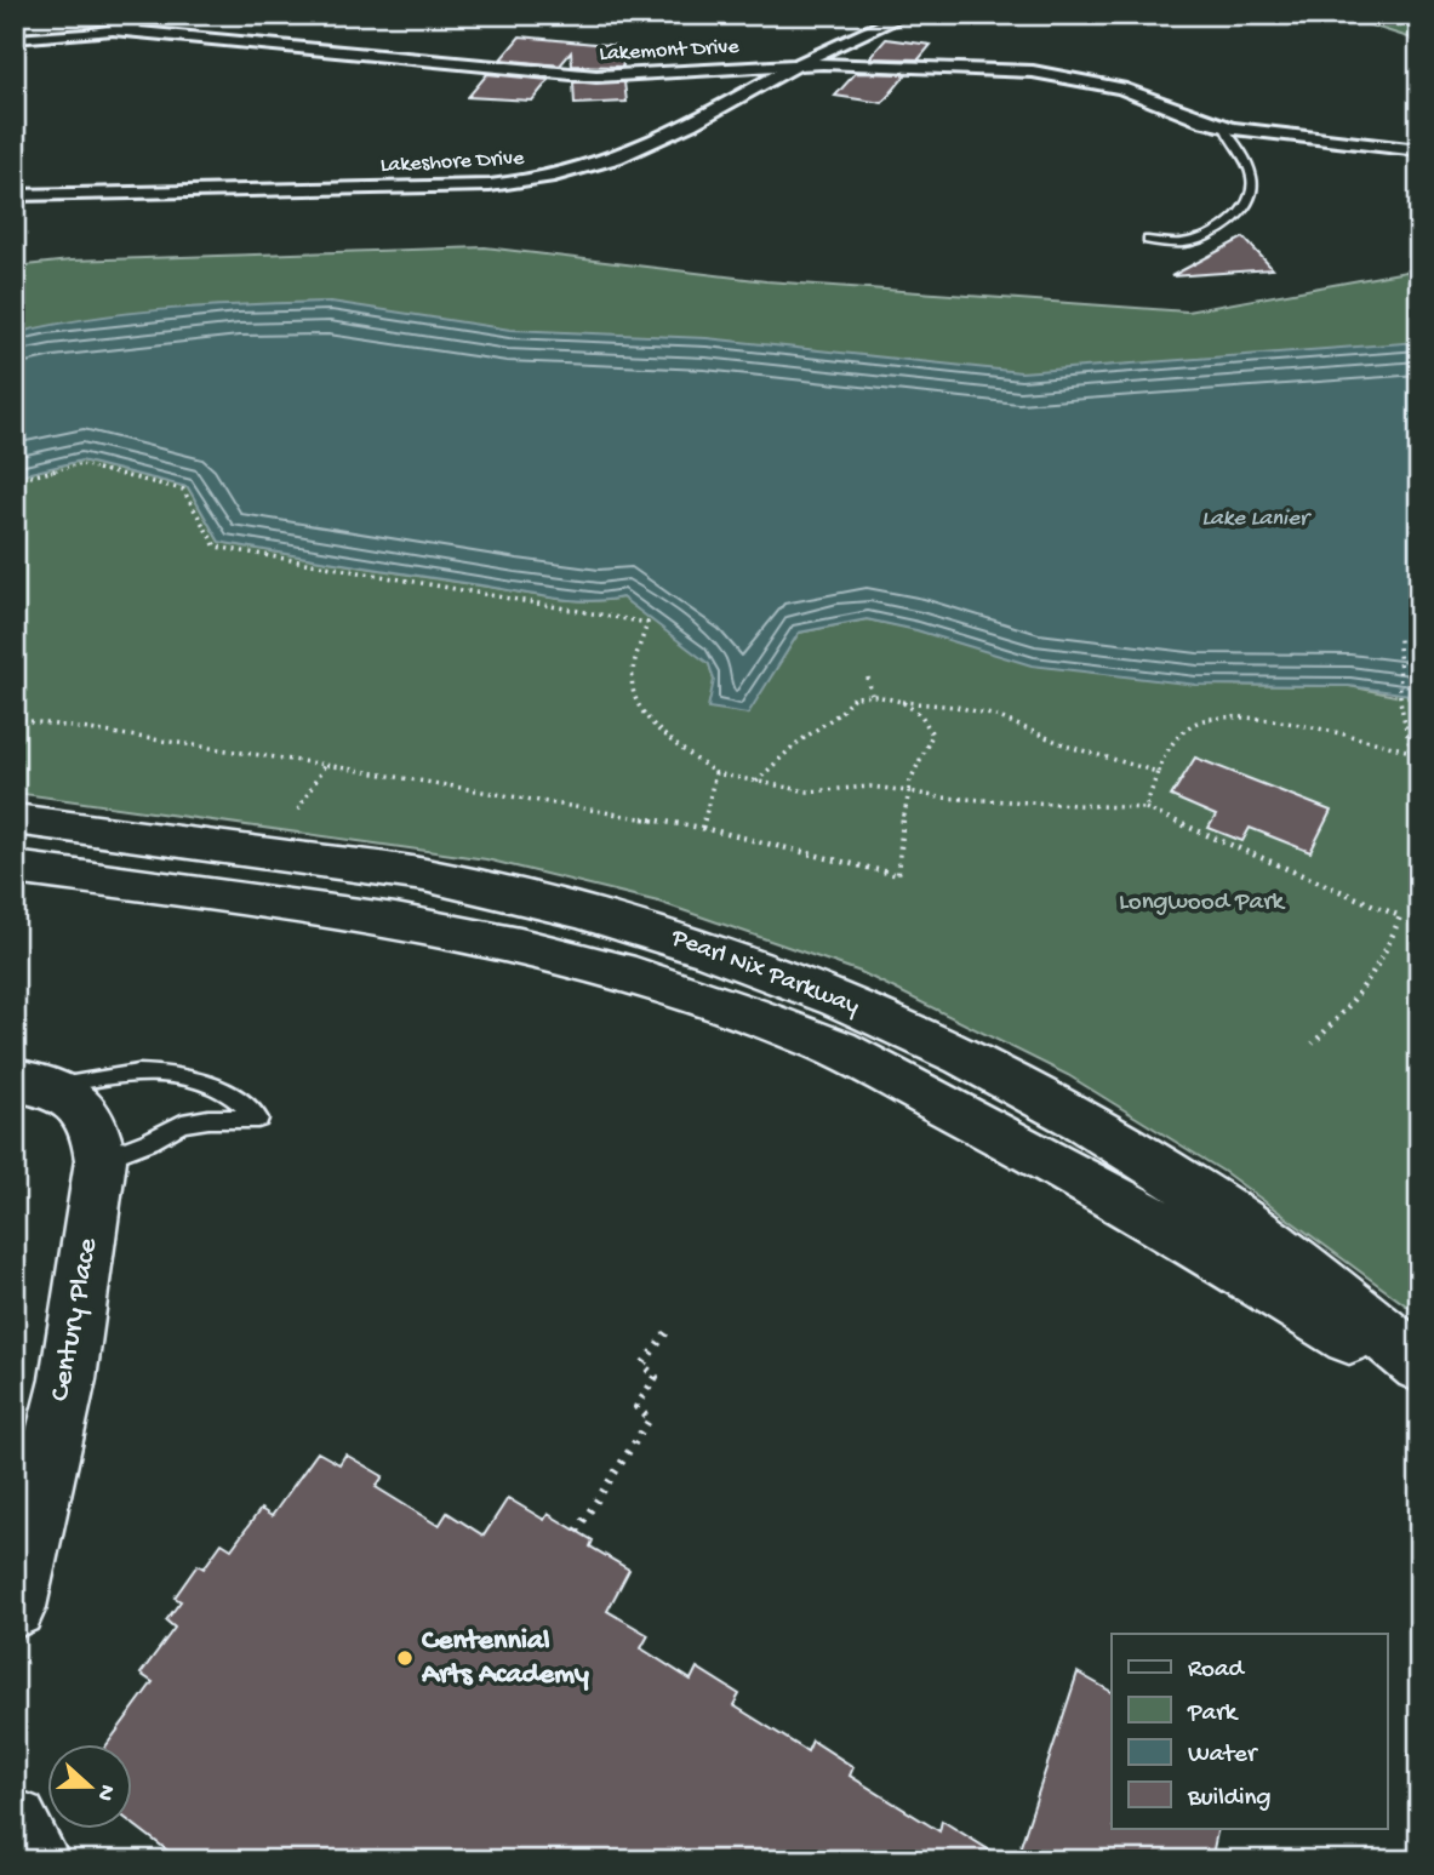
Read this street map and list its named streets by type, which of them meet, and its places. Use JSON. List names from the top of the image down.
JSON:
{
  "streets": {
    "street": [
      "Lakemont Drive",
      "Lakeshore Drive",
      "Pearl Nix Parkway",
      "Century Place"
    ]
  },
  "crossings": [
    ["Lakemont Drive", "Lakeshore Drive"]
  ],
  "water": ["Lake Lanier"],
  "parks": ["Longwood Park"],
  "places": ["Centennial Arts Academy"],
  "legend": [
    "Road",
    "Park",
    "Water",
    "Building"
  ],
  "north": "right"
}
